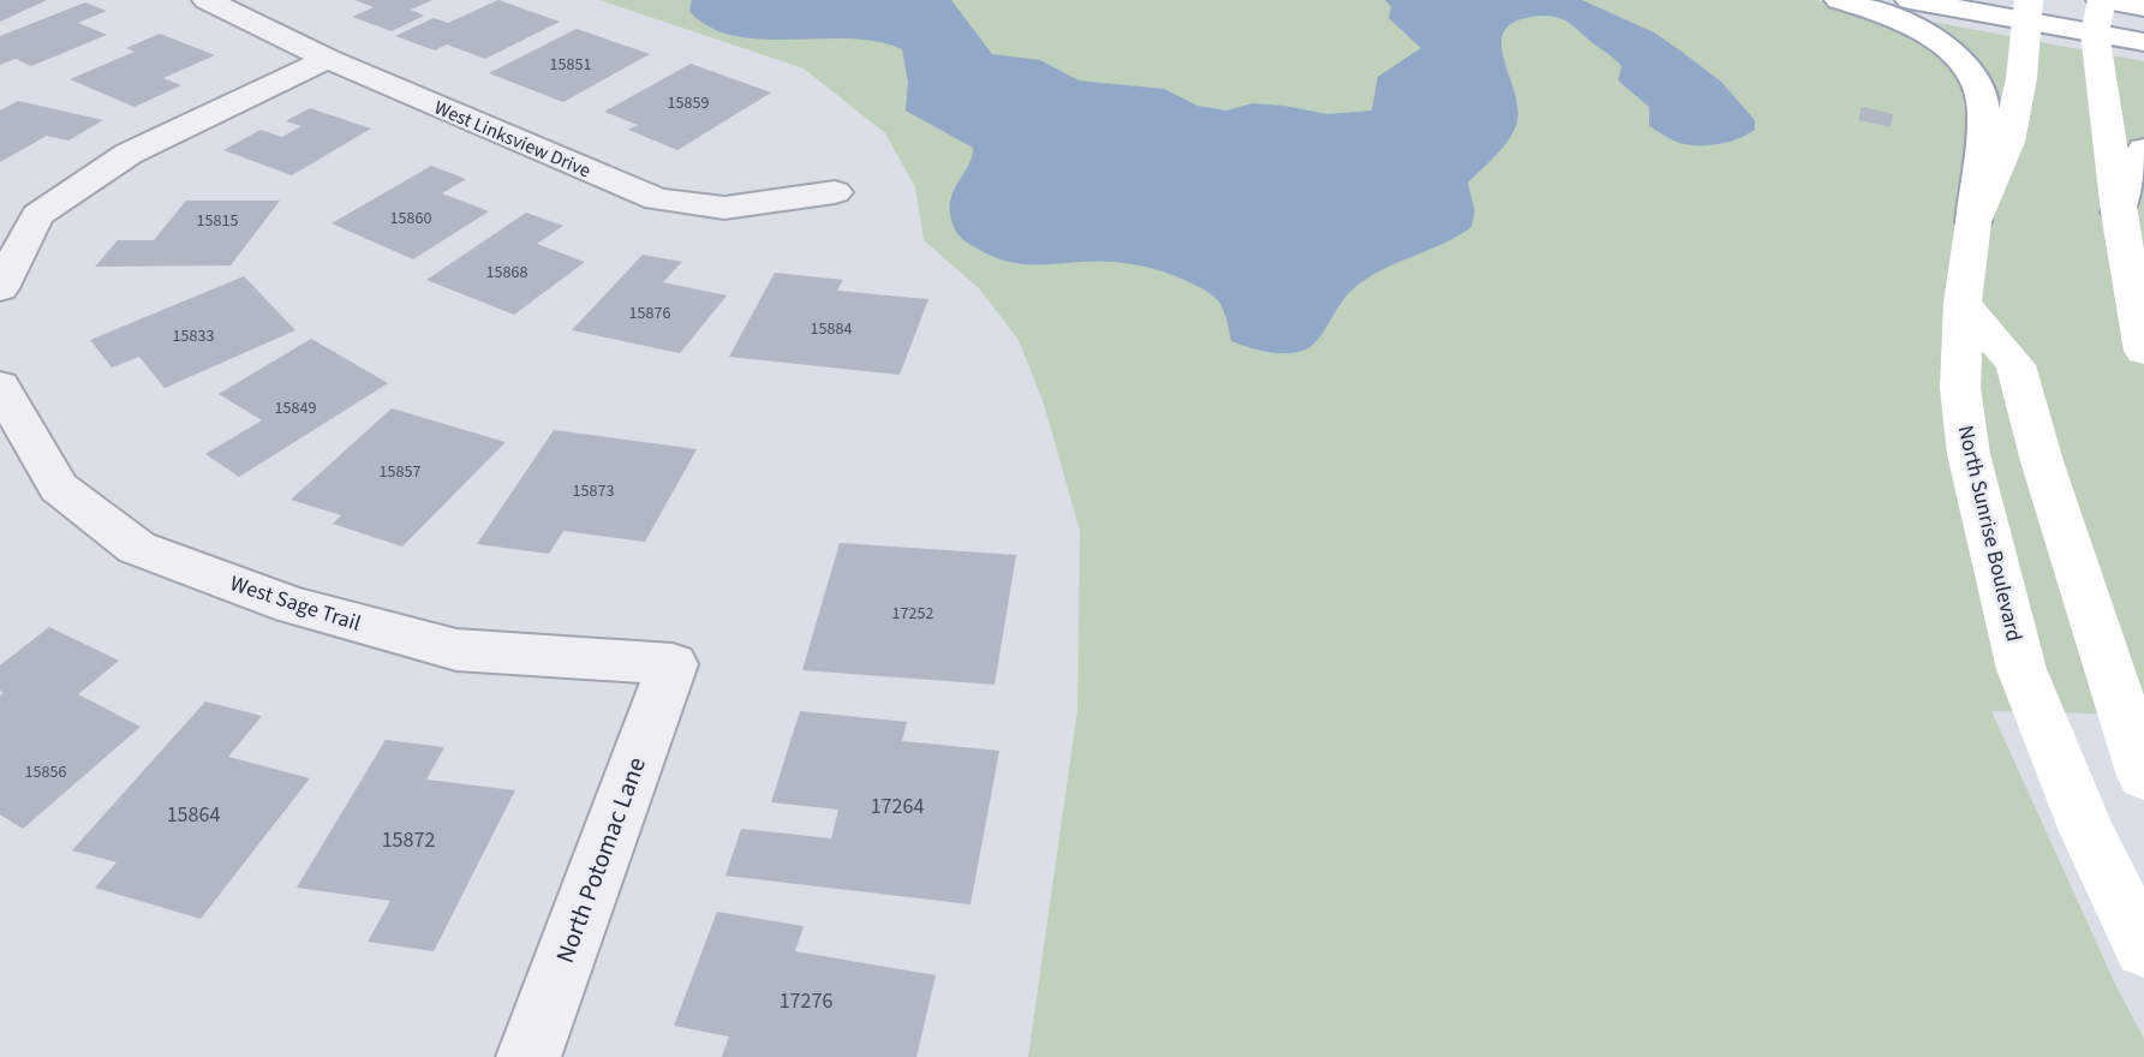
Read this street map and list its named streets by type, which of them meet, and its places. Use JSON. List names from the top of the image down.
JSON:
{
  "streets": {
    "street": [
      "West Linksview Drive",
      "North Sunrise Boulevard",
      "West Sage Trail",
      "North Potomac Lane"
    ]
  },
  "crossings": [
    ["West Sage Trail", "North Potomac Lane"]
  ],
  "house_numbers": [
    "15851",
    "15859",
    "15860",
    "15815",
    "15868",
    "15876",
    "15884",
    "15833",
    "15849",
    "15857",
    "15873",
    "17252",
    "15856",
    "17264",
    "15864",
    "15872",
    "17276"
  ]
}
